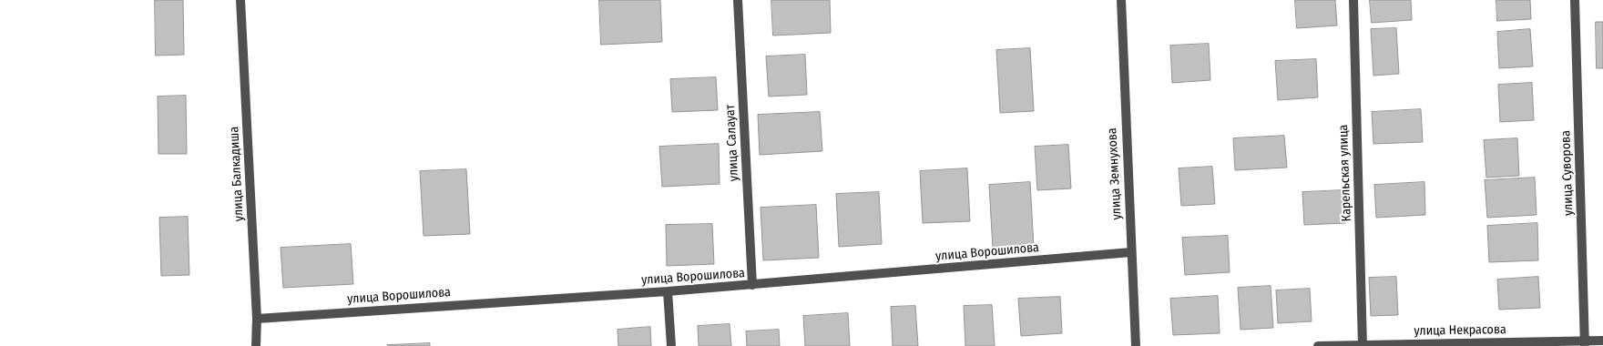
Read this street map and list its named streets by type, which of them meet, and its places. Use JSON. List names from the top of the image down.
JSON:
{
  "streets": {
    "street": [
      "улица Салауат",
      "Карельская улица",
      "улица Суворова",
      "улица Балкадиша",
      "улица Земнухова",
      "улица Ворошилова",
      "улица Некрасова"
    ]
  },
  "crossings": [
    ["улица Салауат", "улица Ворошилова"],
    ["Карельская улица", "улица Некрасова"],
    ["улица Суворова", "улица Некрасова"],
    ["улица Балкадиша", "улица Ворошилова"],
    ["улица Земнухова", "улица Ворошилова"]
  ]
}
